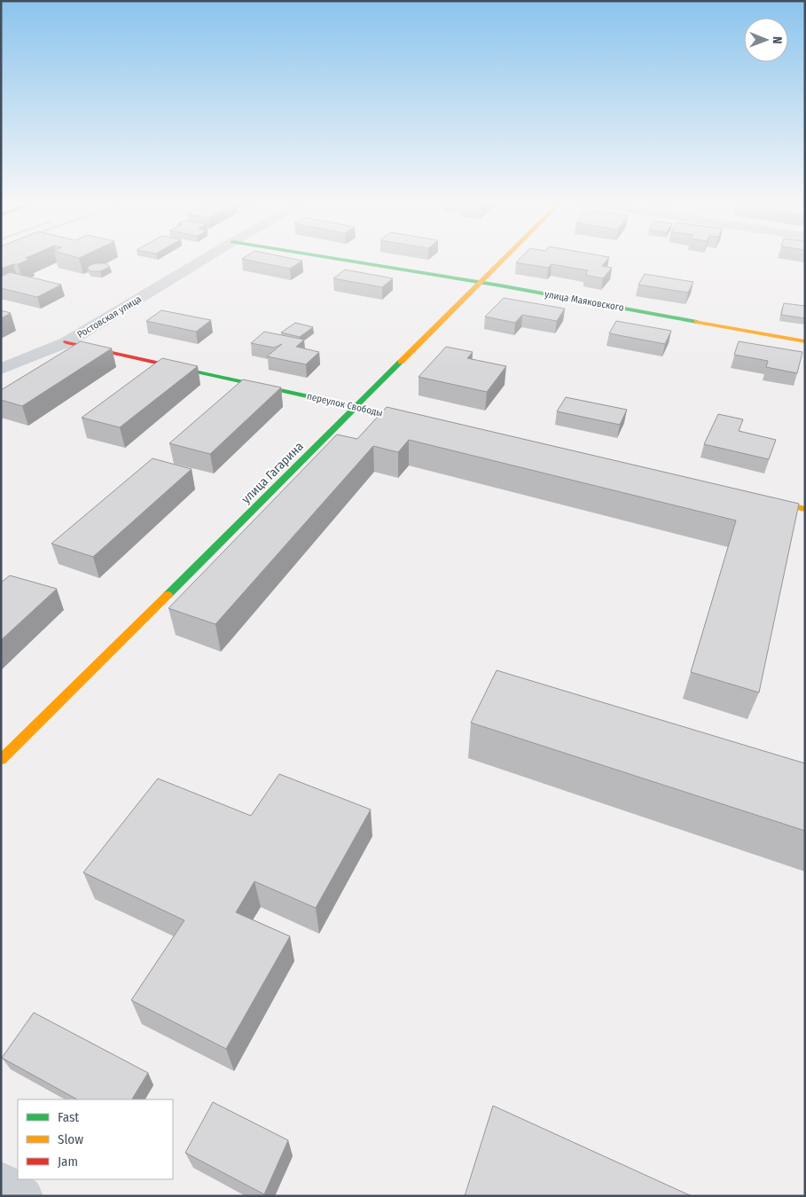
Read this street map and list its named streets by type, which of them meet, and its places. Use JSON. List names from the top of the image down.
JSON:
{
  "streets": {
    "street": [
      "улица Маяковского",
      "Ростовская улица",
      "переулок Свободы",
      "улица Гагарина"
    ]
  },
  "crossings": [
    ["улица Маяковского", "улица Гагарина"],
    ["Ростовская улица", "переулок Свободы"],
    ["переулок Свободы", "улица Гагарина"]
  ],
  "legend": ["Fast", "Slow", "Jam"],
  "north": "right"
}
